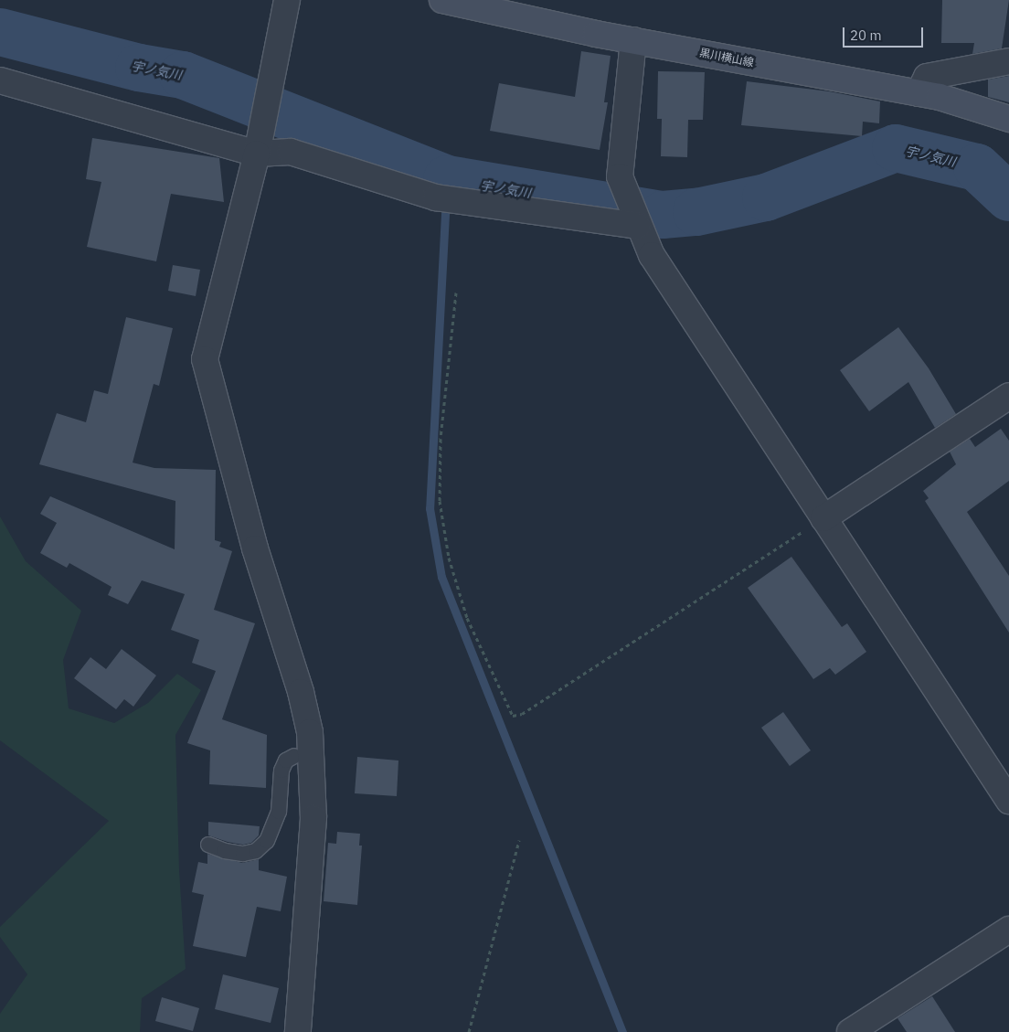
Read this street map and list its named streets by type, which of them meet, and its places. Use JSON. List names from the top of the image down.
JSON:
{
  "streets": {
    "main road": ["黒川横山線"]
  },
  "water": ["宇ノ気川"],
  "scale_bar": "20 m"
}
